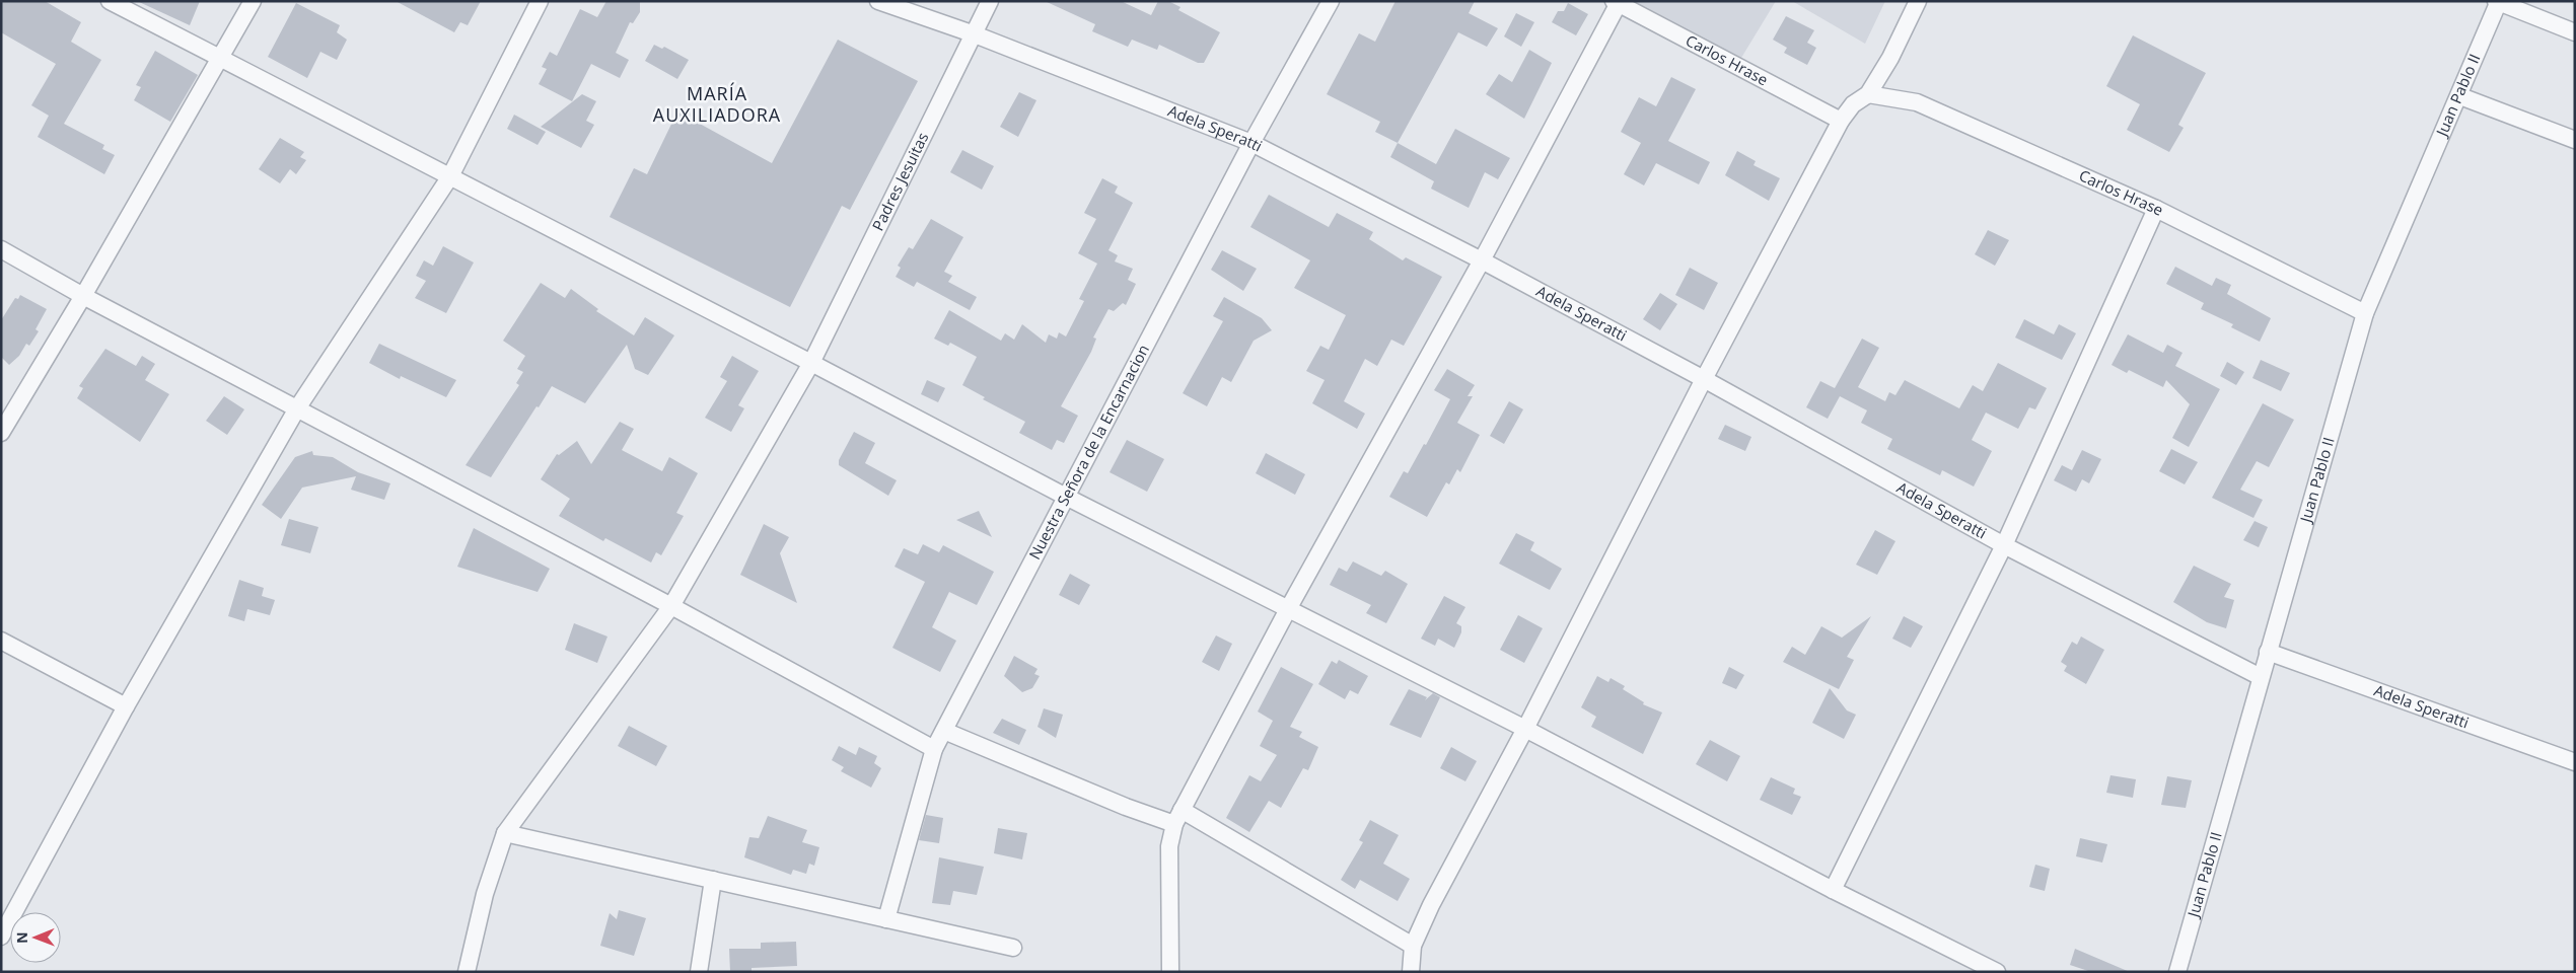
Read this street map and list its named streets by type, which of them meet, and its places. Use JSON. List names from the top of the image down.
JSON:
{
  "streets": {
    "street": [
      "Carlos Hrase",
      "Juan Pablo II",
      "Adela Speratti",
      "Padres Jesuitas",
      "Nuestra Señora de la Encarnacion"
    ]
  },
  "crossings": [
    ["Carlos Hrase", "Juan Pablo II"],
    ["Juan Pablo II", "Adela Speratti"],
    ["Adela Speratti", "Padres Jesuitas"],
    ["Adela Speratti", "Nuestra Señora de la Encarnacion"]
  ],
  "districts": ["MARÍA AUXILIADORA"],
  "north": "left"
}
